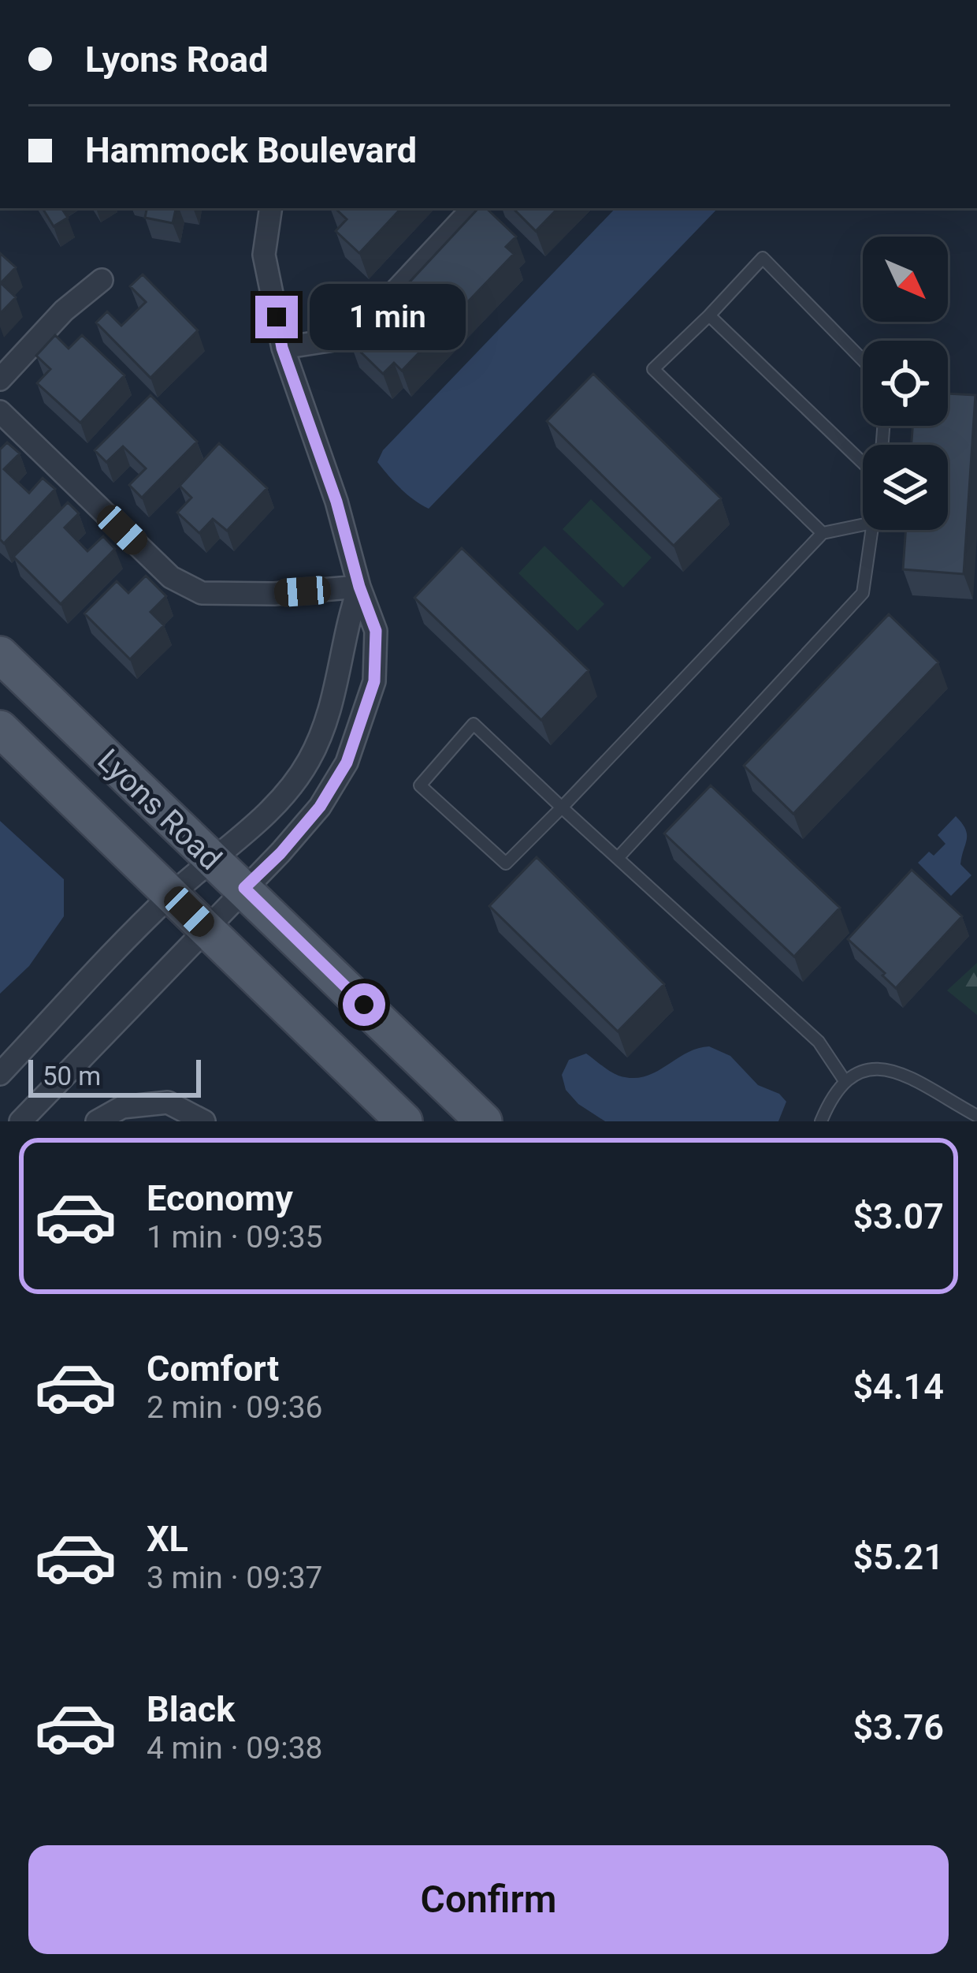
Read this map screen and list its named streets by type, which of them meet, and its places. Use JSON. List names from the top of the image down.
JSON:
{
  "streets": {
    "main road": ["Lyons Road"]
  },
  "scale_bar": "50 m",
  "north": "bottom right",
  "page": {
    "banner": ["Lyons Road", "Hammock Boulevard"],
    "bubble": "1 min",
    "scale": "50 m",
    "list": [
      {
        "name": "Economy",
        "note": "1 min · 09:35",
        "value": "$3.07"
      },
      {
        "name": "Comfort",
        "note": "2 min · 09:36",
        "value": "$4.14"
      },
      {
        "name": "XL",
        "note": "3 min · 09:37",
        "value": "$5.21"
      },
      {
        "name": "Black",
        "note": "4 min · 09:38",
        "value": "$3.76"
      }
    ],
    "buttons": "Confirm"
  }
}
